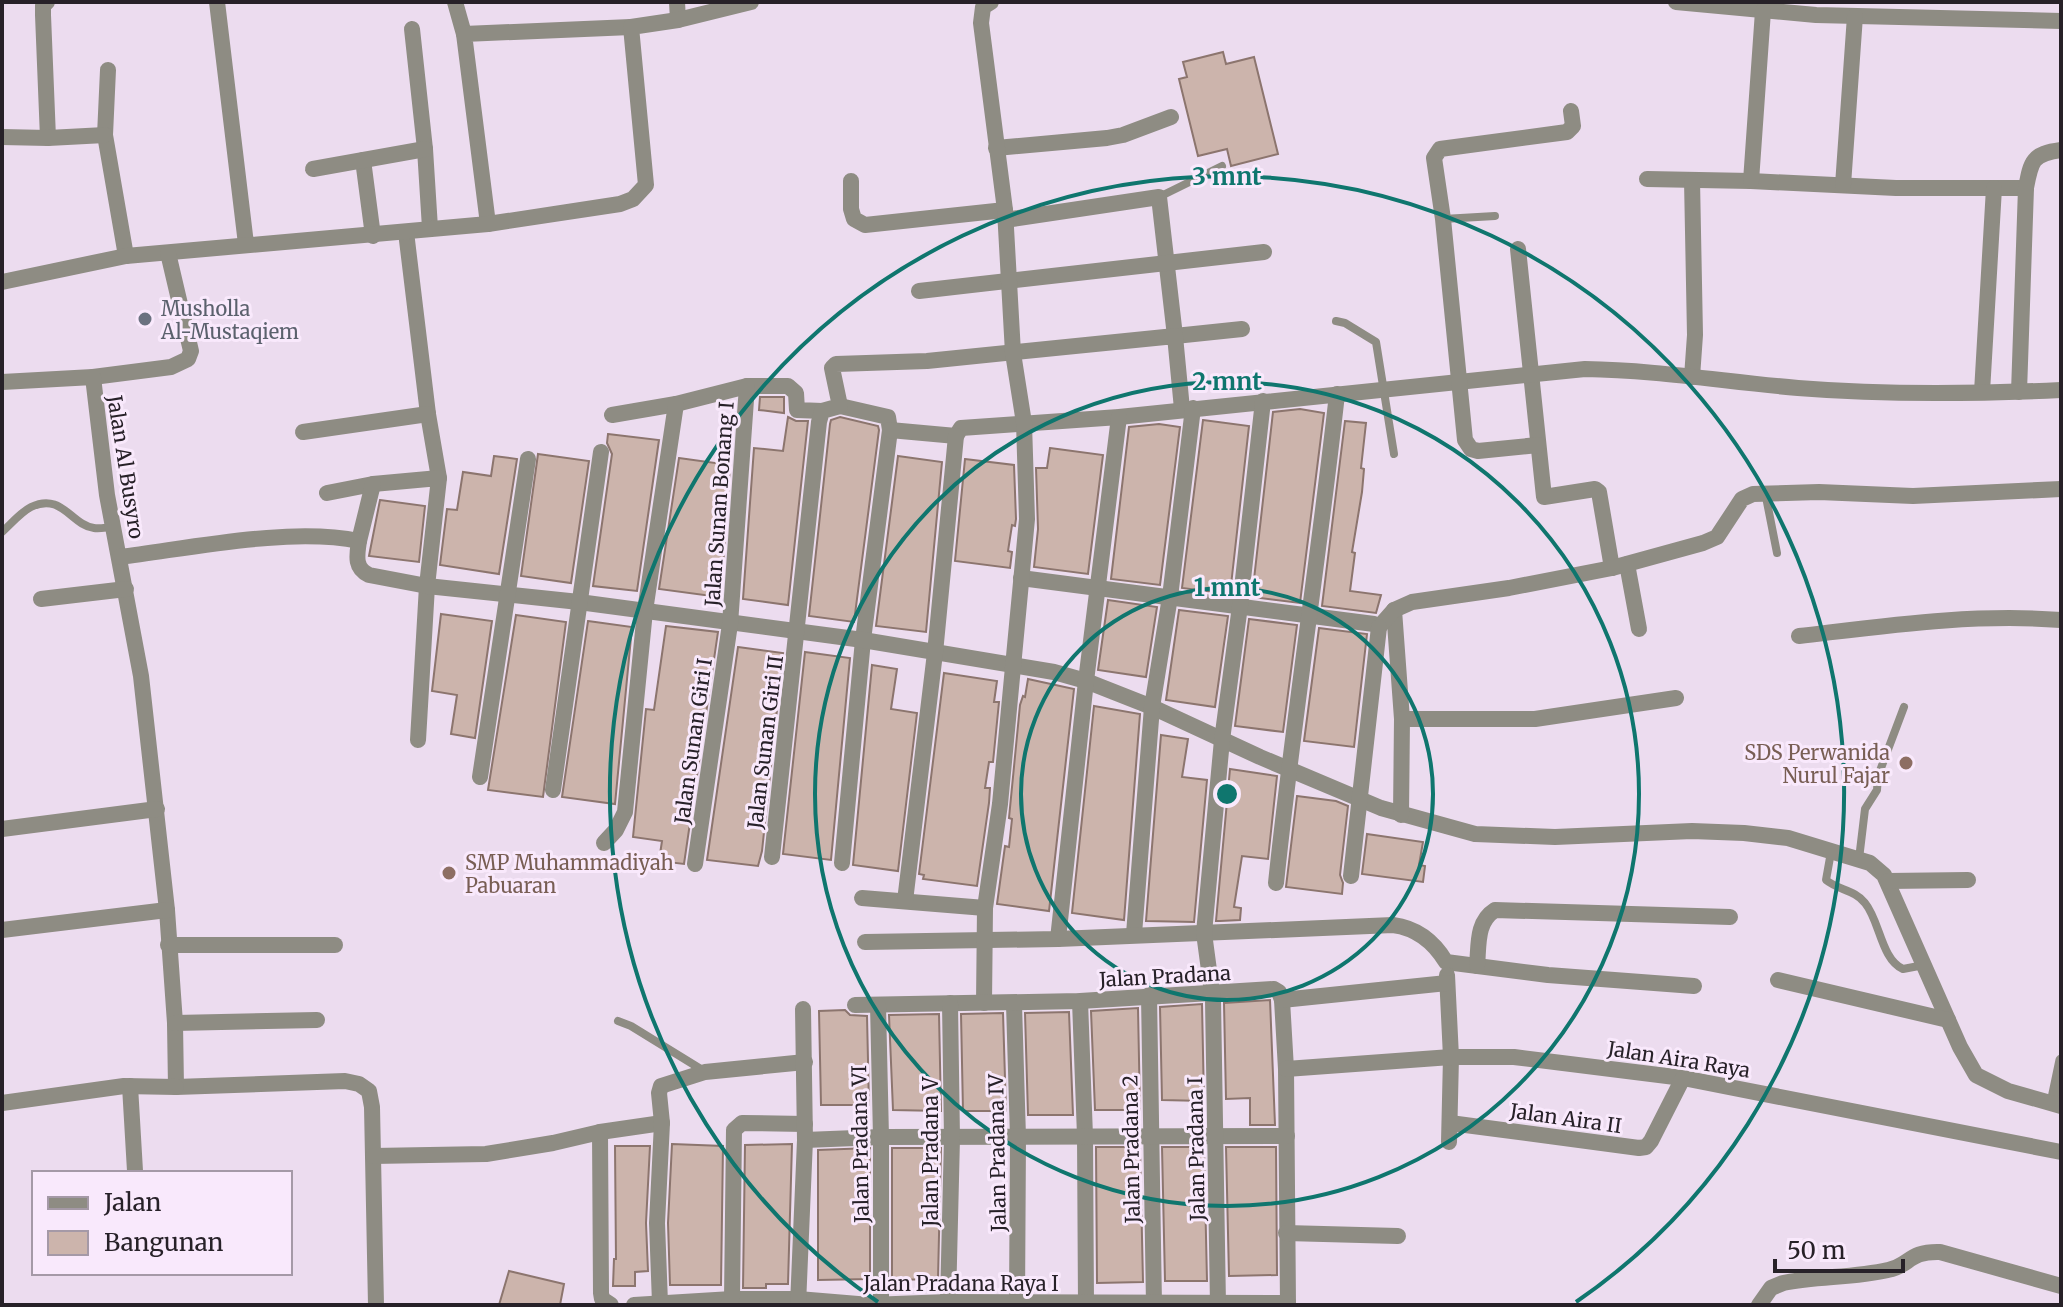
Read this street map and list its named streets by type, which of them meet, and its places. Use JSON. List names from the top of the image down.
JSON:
{
  "streets": {
    "street": [
      "Jalan Al Busyro",
      "Jalan Sunan Bonang I",
      "Jalan Sunan Giri I",
      "Jalan Sunan Giri II",
      "Jalan Pradana",
      "Jalan Aira Raya",
      "Jalan Aira II",
      "Jalan Pradana VI",
      "Jalan Pradana 2",
      "Jalan Pradana I",
      "Jalan Pradana V",
      "Jalan Pradana IV",
      "Jalan Pradana Raya I"
    ]
  },
  "crossings": [
    ["Jalan Sunan Bonang I", "Jalan Sunan Giri I"],
    ["Jalan Pradana", "Jalan Pradana VI"],
    ["Jalan Pradana", "Jalan Pradana 2"],
    ["Jalan Pradana", "Jalan Pradana I"],
    ["Jalan Pradana", "Jalan Pradana V"],
    ["Jalan Pradana", "Jalan Pradana IV"],
    ["Jalan Pradana", "Jalan Pradana Raya I"],
    ["Jalan Aira Raya", "Jalan Aira II"],
    ["Jalan Aira Raya", "Jalan Pradana Raya I"],
    ["Jalan Pradana VI", "Jalan Pradana Raya I"],
    ["Jalan Pradana 2", "Jalan Pradana Raya I"],
    ["Jalan Pradana I", "Jalan Pradana Raya I"],
    ["Jalan Pradana V", "Jalan Pradana Raya I"],
    ["Jalan Pradana IV", "Jalan Pradana Raya I"]
  ],
  "places": ["Musholla Al-Mustaqiem", "SDS Perwanida Nurul Fajar", "SMP Muhammadiyah Pabuaran"],
  "legend": ["Jalan", "Bangunan"],
  "scale_bar": "50 m",
  "rings": ["3 mnt", "2 mnt", "1 mnt"]
}
